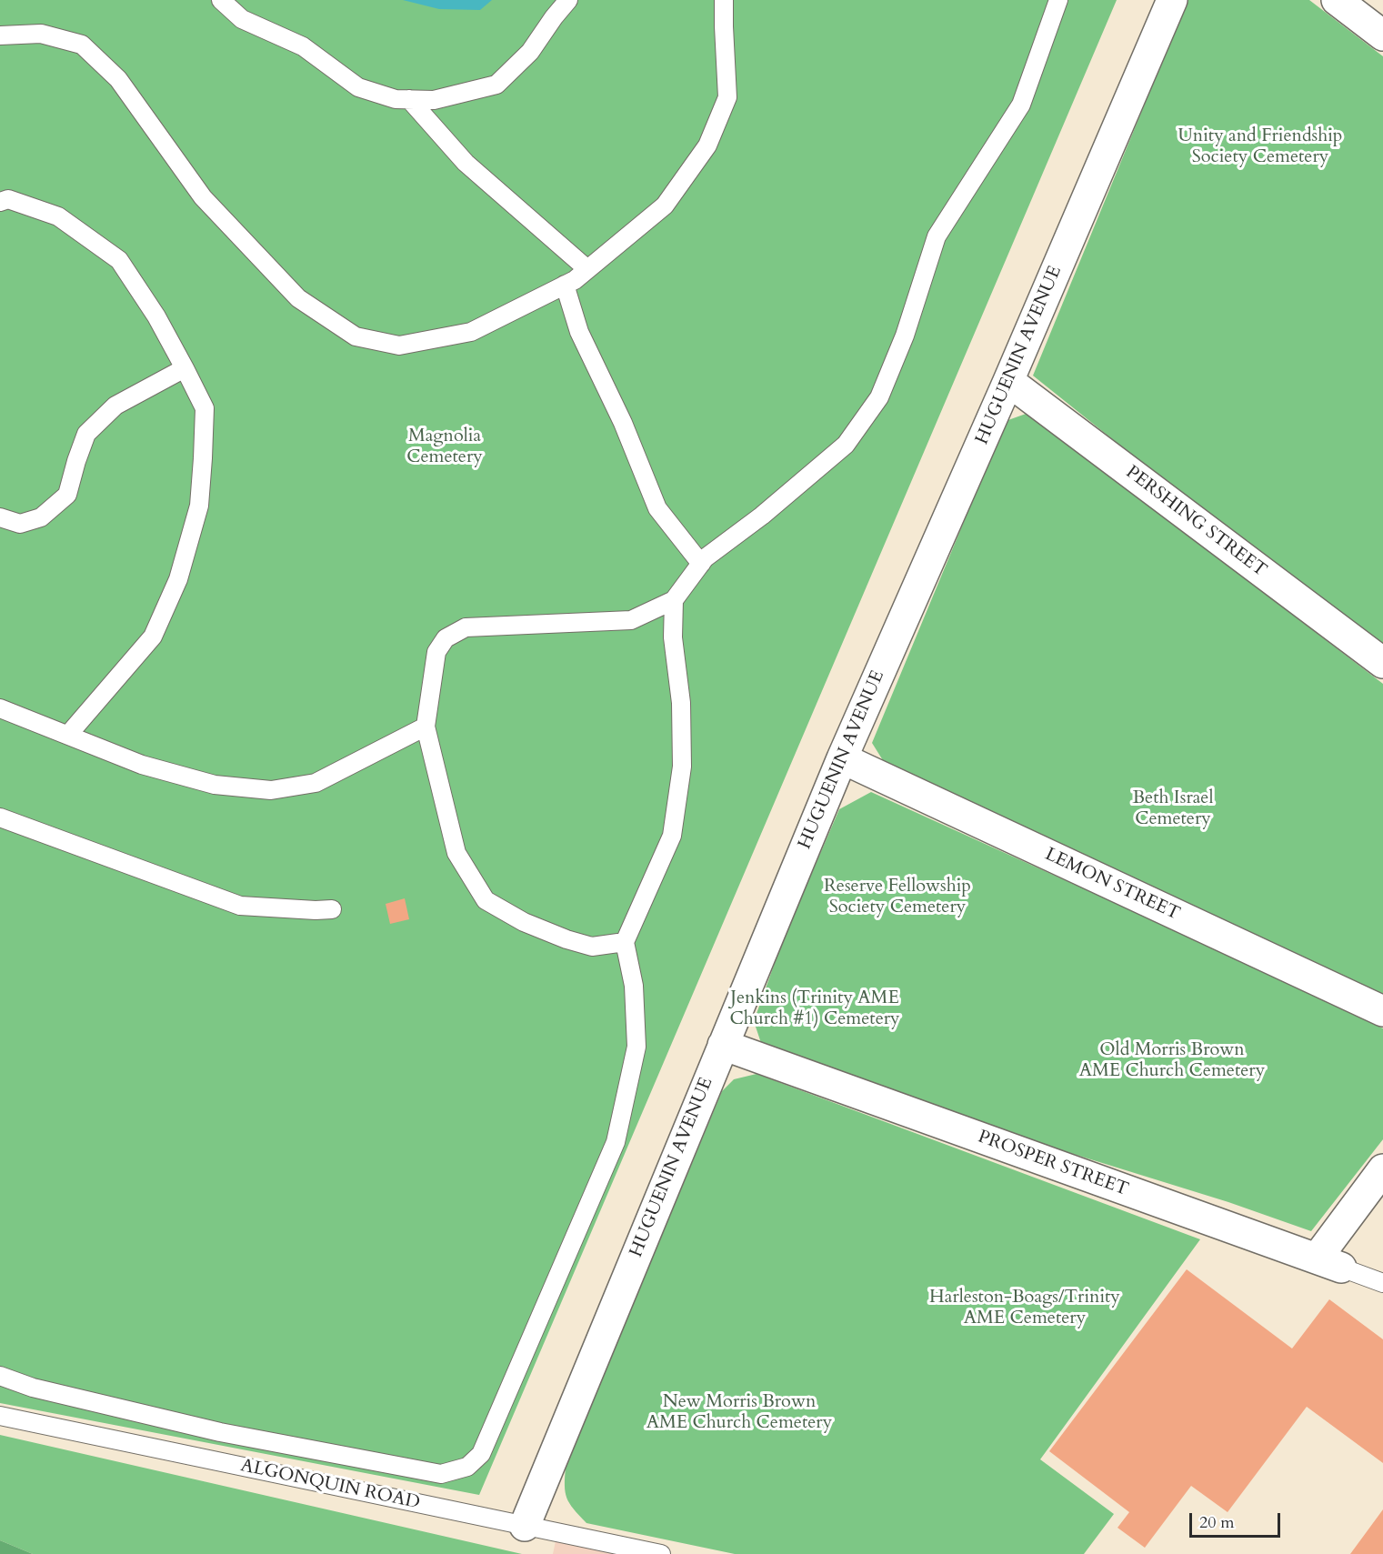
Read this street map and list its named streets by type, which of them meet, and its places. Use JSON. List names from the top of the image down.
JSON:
{
  "streets": {
    "street": [
      "HUGUENIN AVENUE",
      "PERSHING STREET",
      "LEMON STREET",
      "PROSPER STREET"
    ],
    "lane": ["ALGONQUIN ROAD"]
  },
  "crossings": [
    ["HUGUENIN AVENUE", "PERSHING STREET"],
    ["HUGUENIN AVENUE", "LEMON STREET"],
    ["HUGUENIN AVENUE", "PROSPER STREET"],
    ["HUGUENIN AVENUE", "ALGONQUIN ROAD"]
  ],
  "parks": [
    "Unity and Friendship Society Cemetery",
    "Magnolia Cemetery",
    "Beth Israel Cemetery",
    "Reserve Fellowship Society Cemetery",
    "Jenkins (Trinity AME Church #1) Cemetery",
    "Old Morris Brown AME Church Cemetery",
    "Harleston-Boags/Trinity AME Cemetery",
    "New Morris Brown AME Church Cemetery"
  ],
  "scale_bar": "20 m"
}
